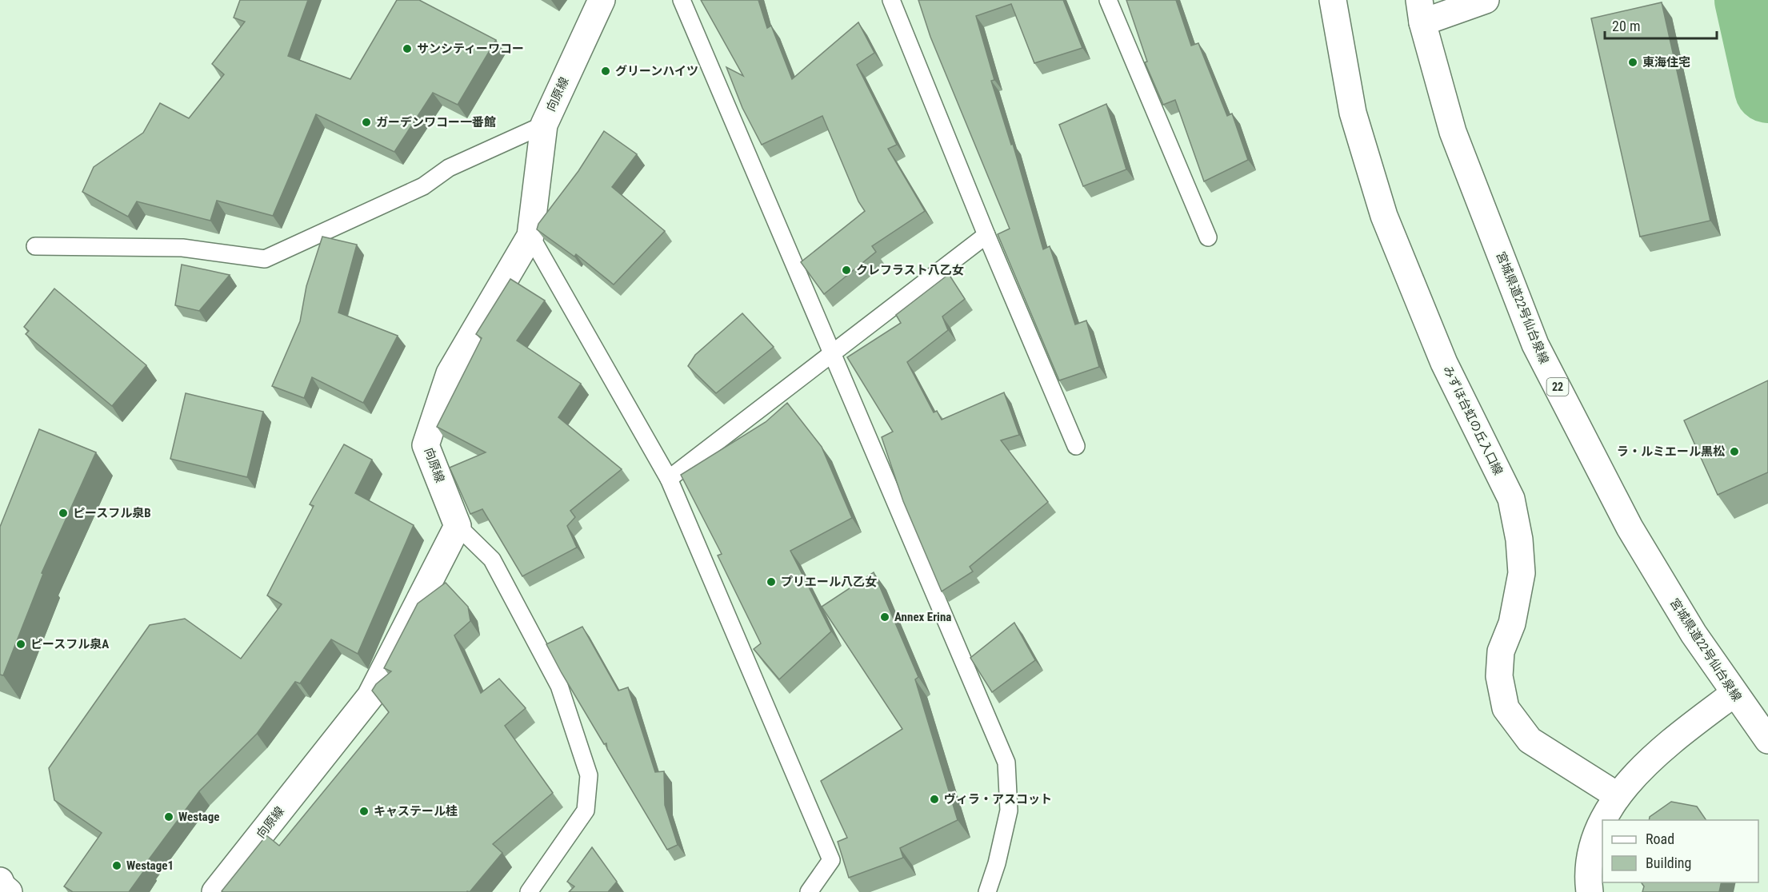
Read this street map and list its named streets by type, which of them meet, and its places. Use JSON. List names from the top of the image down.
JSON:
{
  "streets": {
    "street": [
      "向原線",
      "宮城県道22号仙台泉線",
      "22",
      "みずほ台虹の丘入口線"
    ]
  },
  "places": [
    "サンシティーワコー",
    "東海住宅",
    "グリーンハイツ",
    "ガーデンワコー一番館",
    "クレフラスト八乙女",
    "ラ・ルミエール黒松",
    "ピースフル泉B",
    "プリエール八乙女",
    "Annex Erina",
    "ピースフル泉A",
    "ヴィラ・アスコット",
    "キャステール桂",
    "Westage",
    "Westage1"
  ],
  "legend": ["Road", "Building"],
  "scale_bar": "20 m"
}
